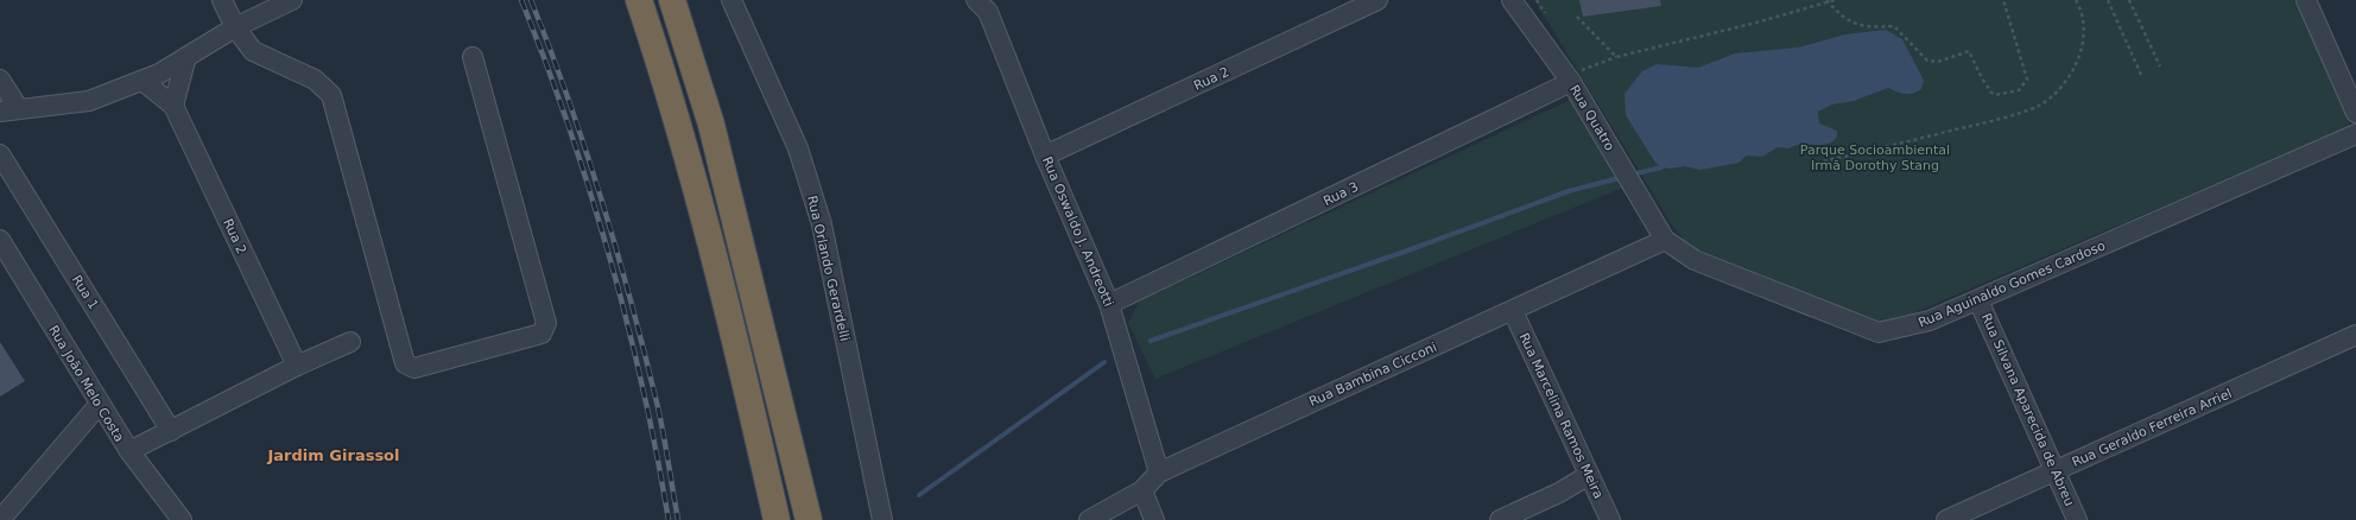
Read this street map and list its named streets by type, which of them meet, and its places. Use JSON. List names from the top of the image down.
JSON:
{
  "streets": {
    "street": [
      "Rua 2",
      "Rua Quatro",
      "Rua 3",
      "Rua Oswaldo J. Andreotti",
      "Rua Orlando Gerardelli",
      "Rua Aguinaldo Gomes Cardoso",
      "Rua 1",
      "Rua Bambina Cicconi",
      "Rua João Melo Costa",
      "Rua Silvana Aparecida de Abreu",
      "Rua Marcelina Ramos Meira",
      "Rua Geraldo Ferreira Arriel"
    ]
  },
  "crossings": [
    ["Rua 2", "Rua Oswaldo J. Andreotti"],
    ["Rua Quatro", "Rua 3"],
    ["Rua Quatro", "Rua Aguinaldo Gomes Cardoso"],
    ["Rua Quatro", "Rua Bambina Cicconi"],
    ["Rua 3", "Rua Oswaldo J. Andreotti"],
    ["Rua Oswaldo J. Andreotti", "Rua Bambina Cicconi"],
    ["Rua Aguinaldo Gomes Cardoso", "Rua Bambina Cicconi"],
    ["Rua Aguinaldo Gomes Cardoso", "Rua Silvana Aparecida de Abreu"],
    ["Rua Bambina Cicconi", "Rua Marcelina Ramos Meira"],
    ["Rua Silvana Aparecida de Abreu", "Rua Geraldo Ferreira Arriel"]
  ],
  "districts": ["Jardim Girassol"],
  "parks": ["Parque Socioambiental Irmã Dorothy Stang"]
}
